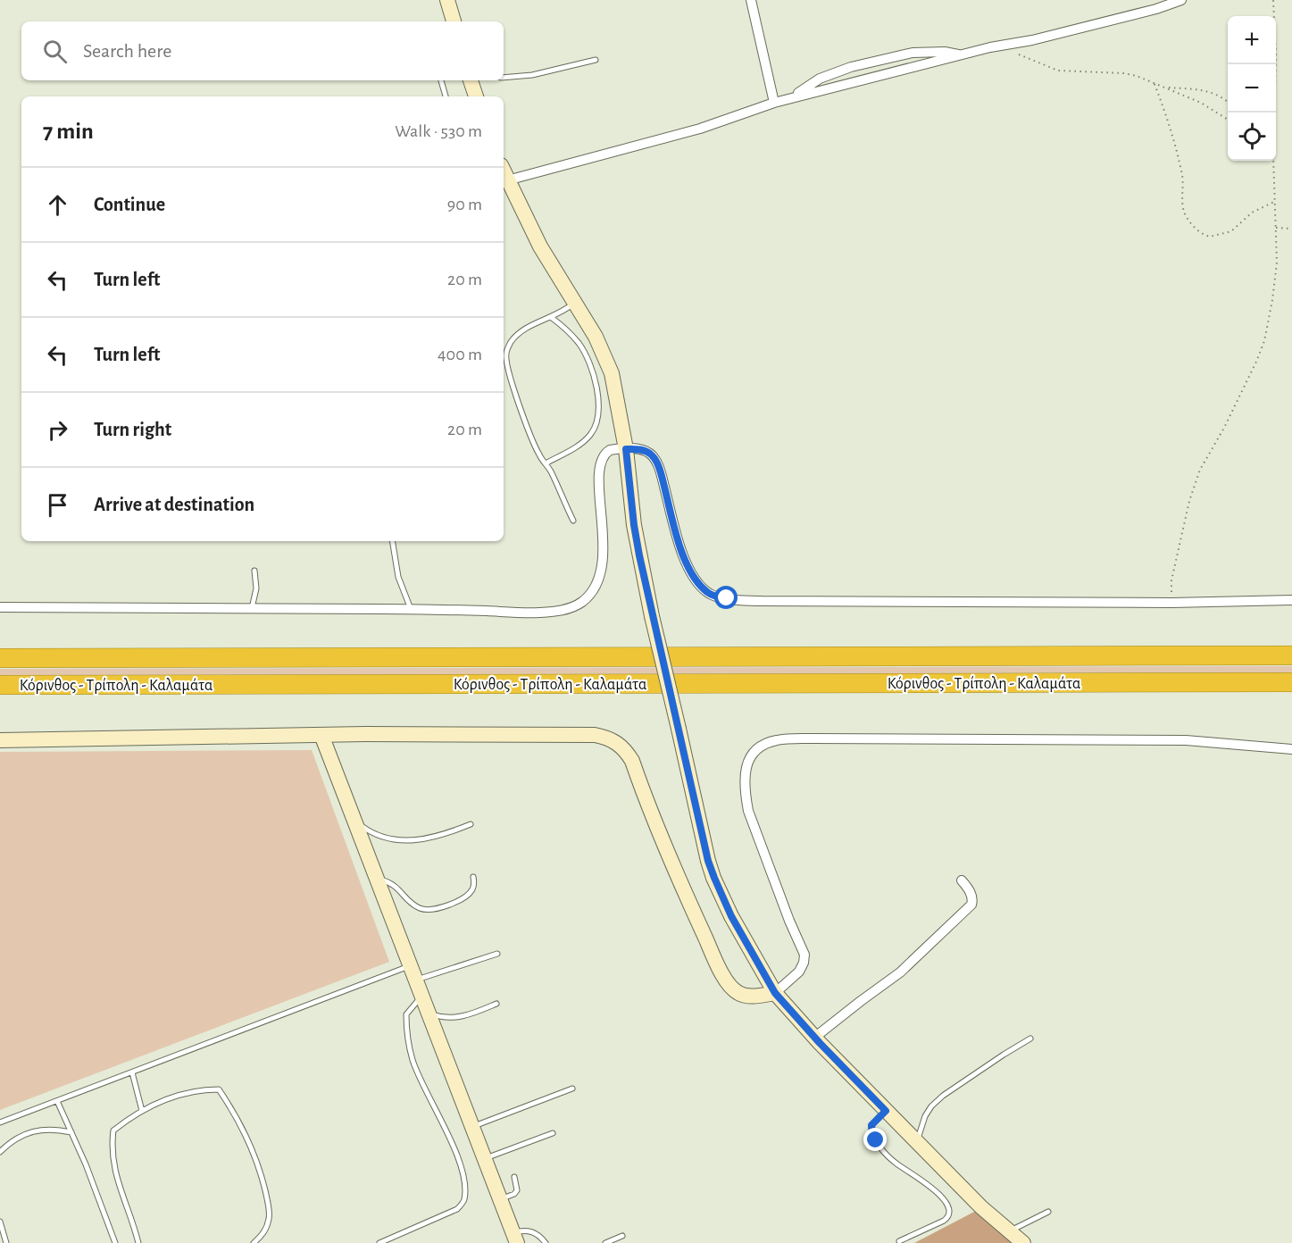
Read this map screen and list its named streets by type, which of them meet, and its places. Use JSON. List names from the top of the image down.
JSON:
{
  "streets": {
    "highway": ["Κόρινθος - Τρίπολη - Καλαμάτα"]
  },
  "page": {
    "map_buttons": ["+", "−"],
    "search": "Search here",
    "heading": ["7 min", "Walk · 530 m"],
    "list": [
      ["Continue", "90 m"],
      ["Turn left", "20 m"],
      ["Turn left", "400 m"],
      ["Turn right", "20 m"],
      "Arrive at destination"
    ]
  }
}
